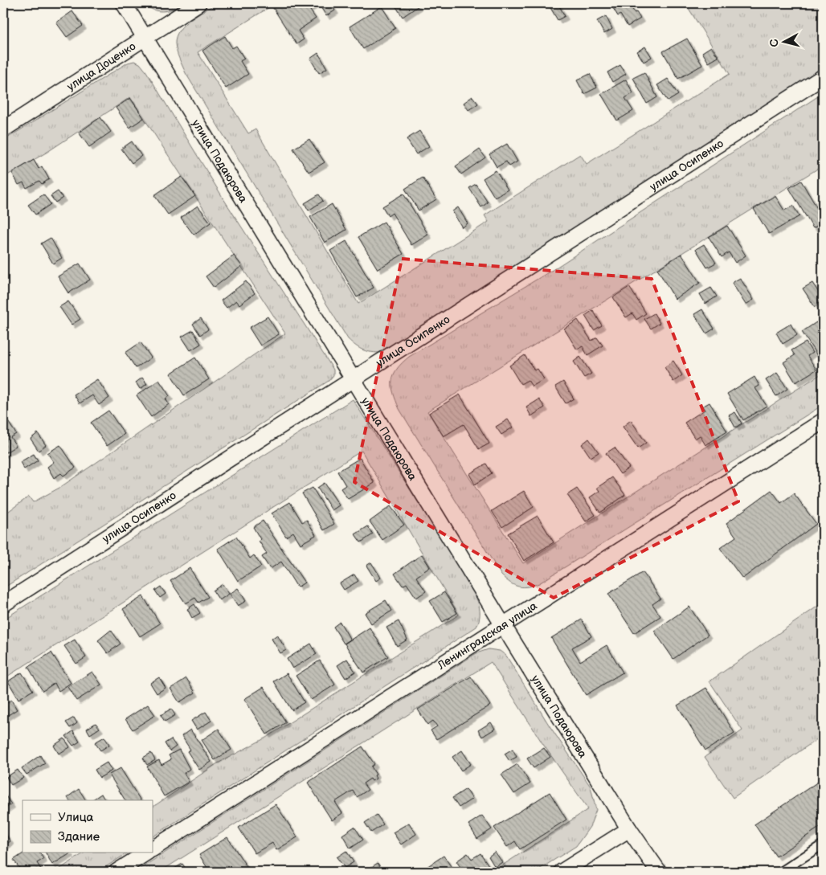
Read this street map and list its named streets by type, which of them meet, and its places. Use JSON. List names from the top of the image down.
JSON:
{
  "streets": {
    "street": [
      "улица Доценко",
      "улица Подаюрова",
      "улица Осипенко",
      "Ленинградская улица"
    ]
  },
  "crossings": [
    ["улица Доценко", "улица Подаюрова"],
    ["улица Подаюрова", "улица Осипенко"],
    ["улица Подаюрова", "Ленинградская улица"]
  ],
  "legend": ["Улица", "Здание"],
  "north": "left"
}
